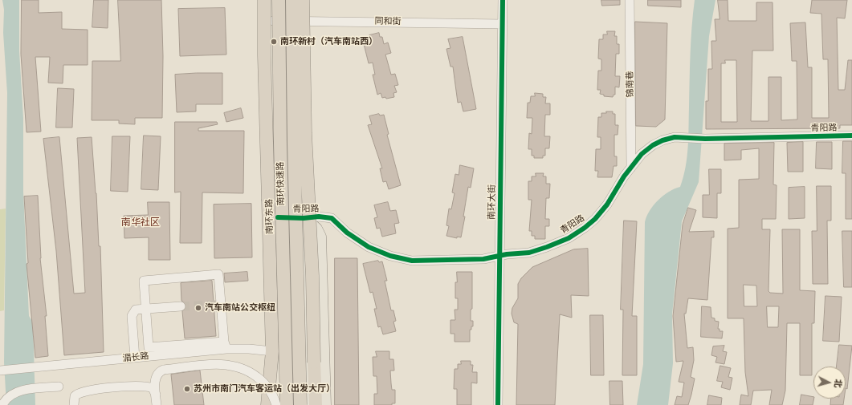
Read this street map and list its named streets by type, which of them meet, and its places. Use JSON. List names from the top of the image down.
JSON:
{
  "streets": {
    "highway": ["南环快速路"],
    "main road": ["南环东路"],
    "street": [
      "同和街",
      "锦南巷",
      "青阳路",
      "南环大街",
      "湄长路"
    ]
  },
  "crossings": [
    ["同和街", "南环大街"],
    ["同和街", "南环东路"],
    ["锦南巷", "青阳路"],
    ["青阳路", "南环大街"],
    ["青阳路", "南环东路"]
  ],
  "districts": ["南华社区"],
  "places": ["南环新村（汽车南站西）", "汽车南站公交枢纽", "苏州市南门汽车客运站（出发大厅）"],
  "north": "right"
}
